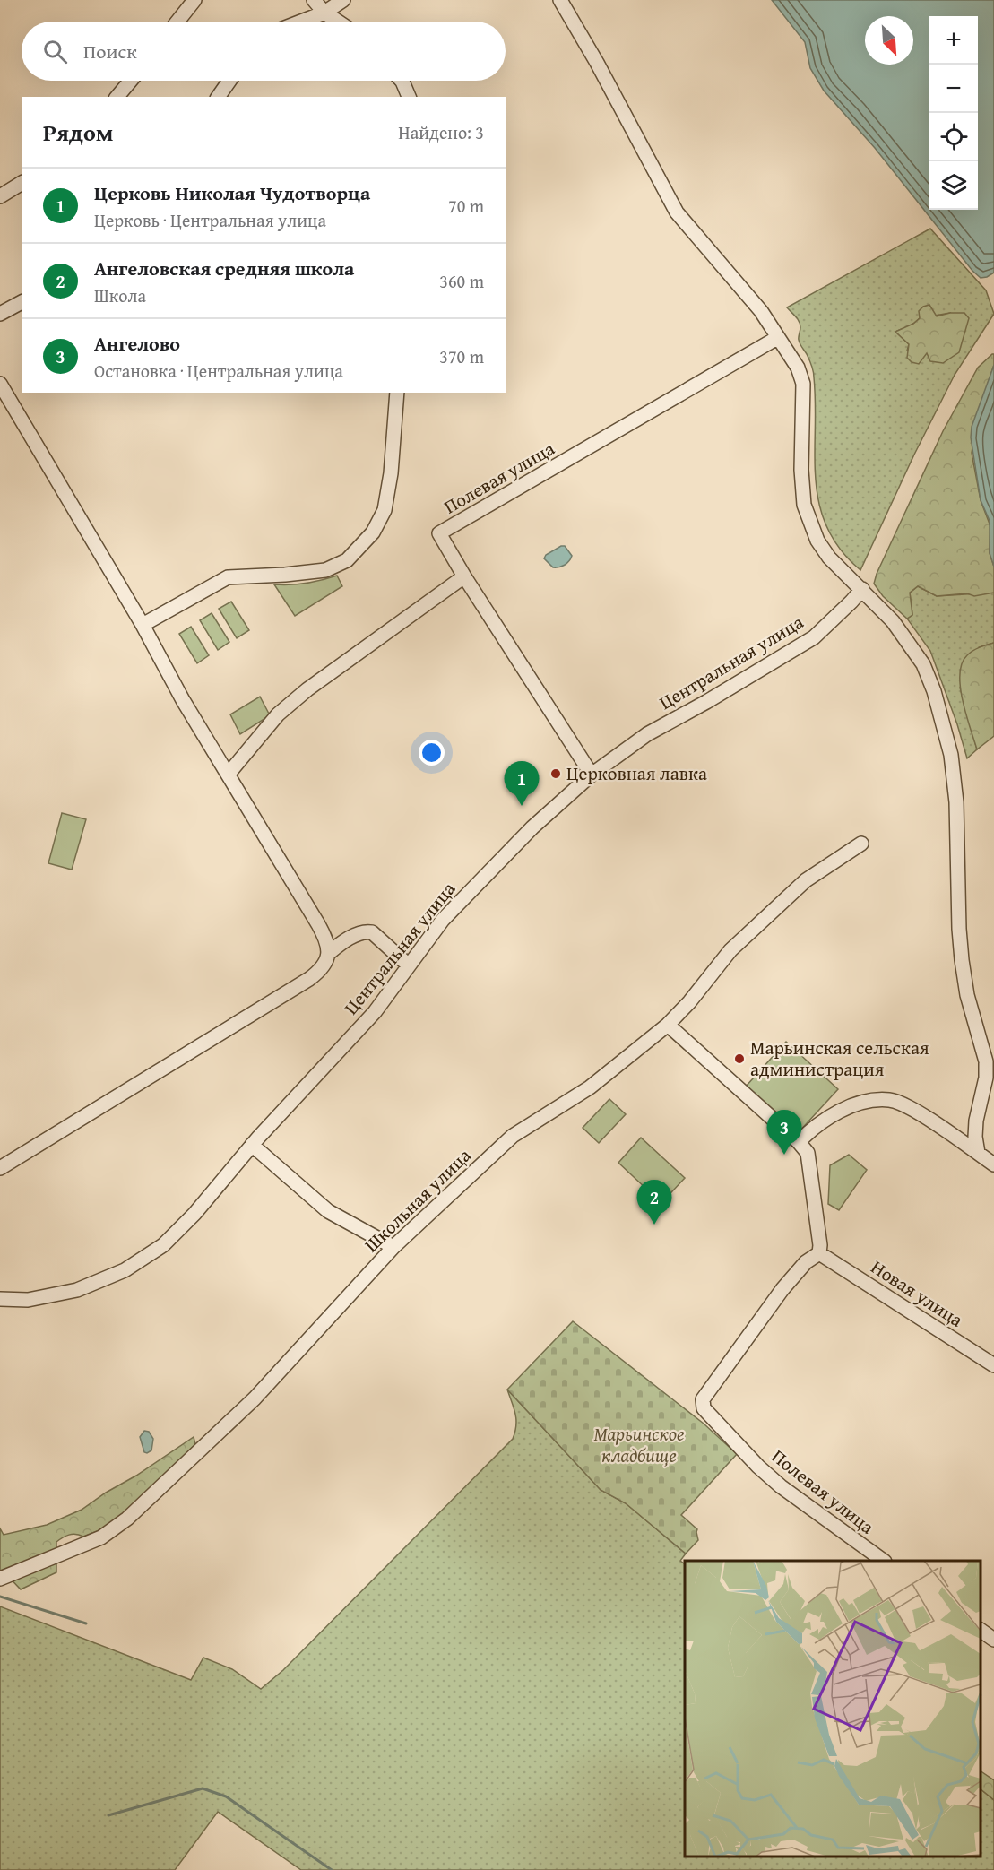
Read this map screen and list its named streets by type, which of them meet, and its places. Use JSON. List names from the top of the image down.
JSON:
{
  "streets": {
    "street": [
      "Полевая улица",
      "Центральная улица",
      "Школьная улица",
      "Новая улица"
    ]
  },
  "crossings": [
    ["Полевая улица", "Новая улица"]
  ],
  "parks": ["Марьинское кладбище"],
  "places": ["Церковная лавка", "Марьинская сельская администрация"],
  "north": "bottom right",
  "page": {
    "map_buttons": ["+", "−"],
    "search": "Поиск",
    "heading": ["Рядом", "Найдено: 3"],
    "list": [
      {
        "mark": "1",
        "name": "Церковь Николая Чудотворца",
        "note": "Церковь · Центральная улица",
        "value": "70 m"
      },
      {
        "mark": "2",
        "name": "Ангеловская средняя школа",
        "note": "Школа",
        "value": "360 m"
      },
      {
        "mark": "3",
        "name": "Ангелово",
        "note": "Остановка · Центральная улица",
        "value": "370 m"
      }
    ],
    "pins": ["1", "3", "2"]
  }
}
